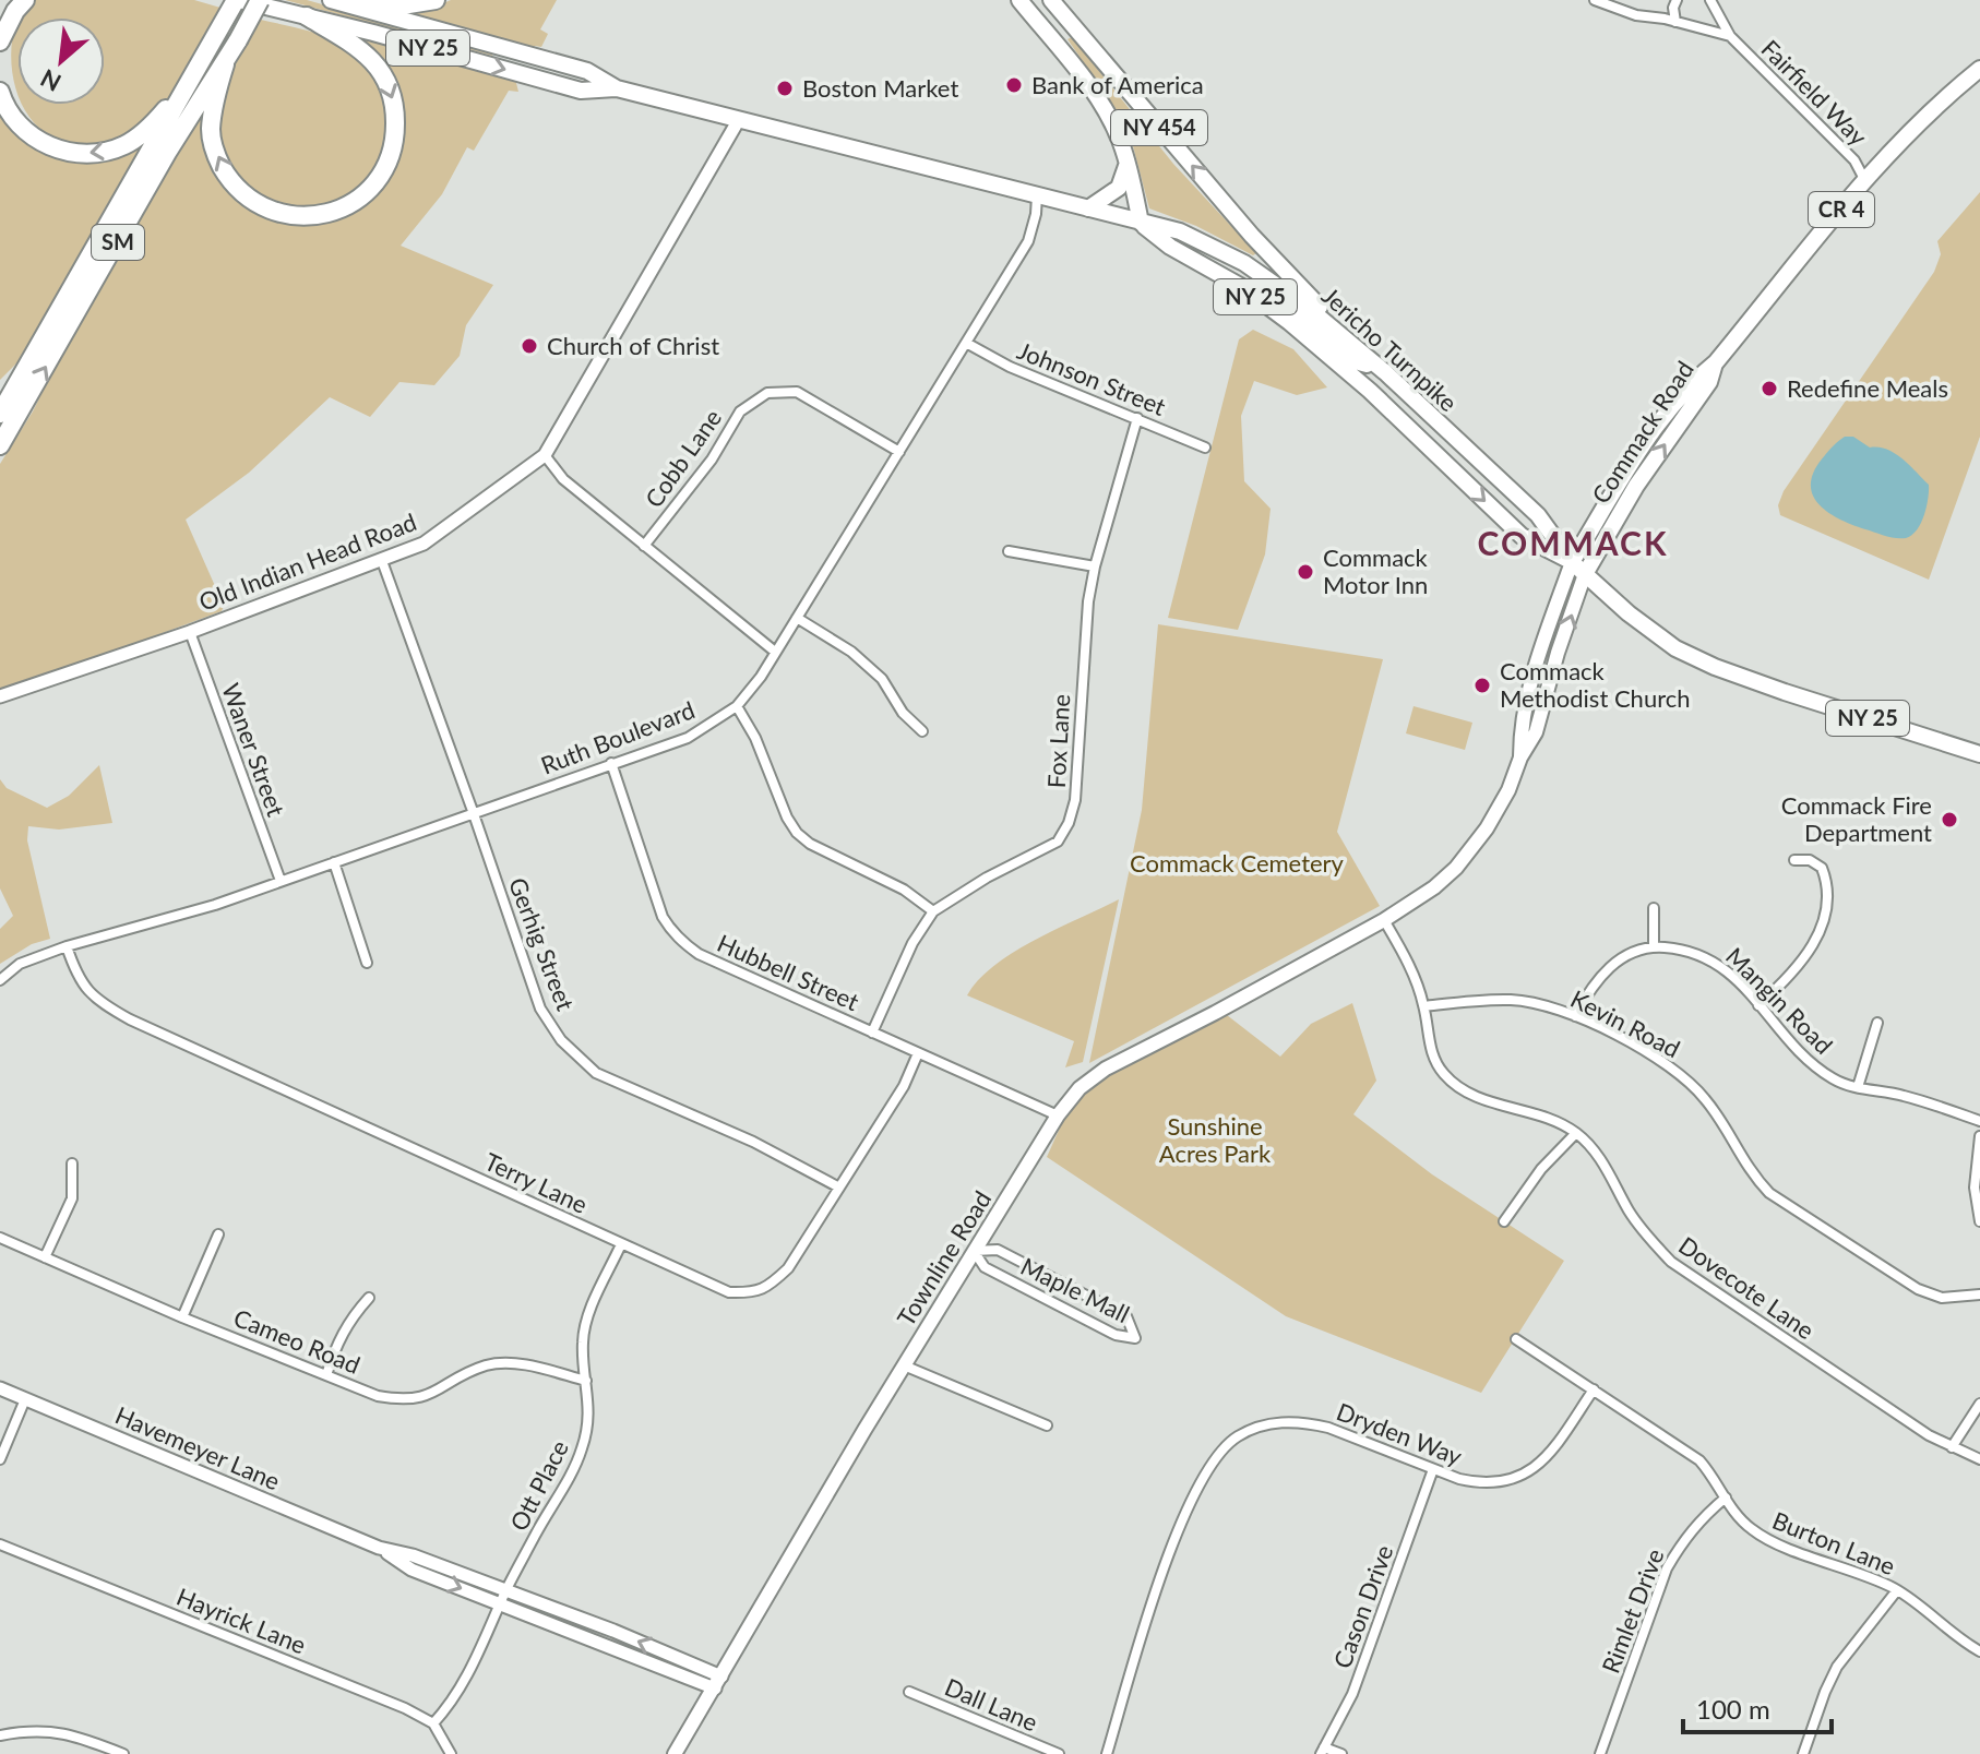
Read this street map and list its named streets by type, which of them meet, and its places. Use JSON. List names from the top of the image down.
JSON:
{
  "streets": {
    "highway": ["SM"],
    "main road": [
      "NY 25",
      "NY 454",
      "CR 4",
      "Jericho Turnpike",
      "Commack Road",
      "Townline Road"
    ],
    "street": [
      "Fairfield Way",
      "Johnson Street",
      "Cobb Lane",
      "Old Indian Head Road",
      "Ruth Boulevard",
      "Fox Lane",
      "Waner Street",
      "Gerhig Street",
      "Hubbell Street",
      "Mangin Road",
      "Kevin Road",
      "Terry Lane",
      "Dovecote Lane",
      "Maple Mall",
      "Cameo Road",
      "Dryden Way",
      "Havemeyer Lane",
      "Ott Place",
      "Burton Lane",
      "Cason Drive",
      "Rimlet Drive",
      "Hayrick Lane",
      "Dall Lane"
    ]
  },
  "crossings": [
    ["Fairfield Way", "Commack Road"],
    ["NY 454", "Jericho Turnpike"],
    ["CR 4", "Jericho Turnpike"],
    ["CR 4", "Commack Road"],
    ["CR 4", "Townline Road"],
    ["CR 4", "Dovecote Lane"],
    ["SM", "Jericho Turnpike"],
    ["Jericho Turnpike", "Commack Road"],
    ["Jericho Turnpike", "Old Indian Head Road"],
    ["Jericho Turnpike", "Ruth Boulevard"],
    ["Johnson Street", "Ruth Boulevard"],
    ["Johnson Street", "Fox Lane"],
    ["Cobb Lane", "Ruth Boulevard"],
    ["Old Indian Head Road", "Waner Street"],
    ["Old Indian Head Road", "Gerhig Street"],
    ["Ruth Boulevard", "Waner Street"],
    ["Ruth Boulevard", "Gerhig Street"],
    ["Ruth Boulevard", "Hubbell Street"],
    ["Ruth Boulevard", "Terry Lane"],
    ["Fox Lane", "Hubbell Street"],
    ["Gerhig Street", "Terry Lane"],
    ["Hubbell Street", "Terry Lane"],
    ["Hubbell Street", "Townline Road"],
    ["Mangin Road", "Kevin Road"],
    ["Kevin Road", "Dovecote Lane"],
    ["Terry Lane", "Ott Place"],
    ["Townline Road", "Dovecote Lane"],
    ["Townline Road", "Maple Mall"],
    ["Townline Road", "Havemeyer Lane"],
    ["Cameo Road", "Ott Place"],
    ["Dryden Way", "Burton Lane"],
    ["Dryden Way", "Cason Drive"],
    ["Havemeyer Lane", "Ott Place"],
    ["Ott Place", "Hayrick Lane"],
    ["Burton Lane", "Rimlet Drive"]
  ],
  "districts": ["COMMACK"],
  "parks": ["Commack Cemetery", "Sunshine Acres Park"],
  "places": [
    "Bank of America",
    "Boston Market",
    "Church of Christ",
    "Redefine Meals",
    "Commack Motor Inn",
    "Commack Methodist Church",
    "Commack Fire Department"
  ],
  "scale_bar": "100 m",
  "north": "bottom left"
}
